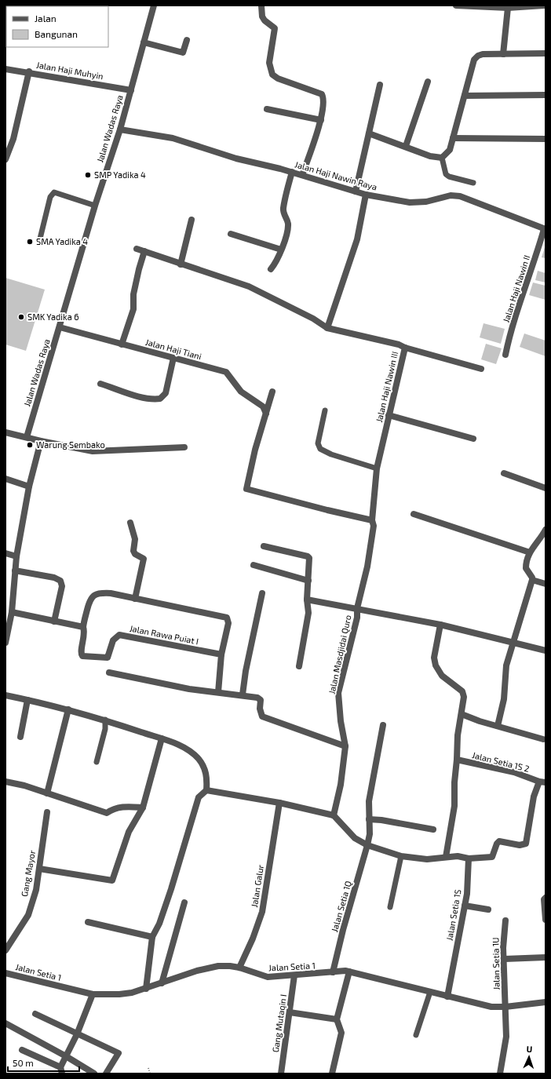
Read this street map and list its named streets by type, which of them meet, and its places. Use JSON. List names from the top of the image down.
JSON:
{
  "streets": {
    "street": [
      "Jalan Haji Muhyin",
      "Jalan Wadas Raya",
      "Jalan Haji Nawin Raya",
      "Jalan Haji Nawin II",
      "Jalan Haji Tiani",
      "Jalan Haji Nawin III",
      "Jalan Rawa Puiat I",
      "Jalan Masdjidai Quro",
      "Jalan Setia 1S 2",
      "Gang Mayor",
      "Jalan Galur",
      "Jalan Setia 1Q",
      "Jalan Setia 1S",
      "Jalan Setia 1U",
      "Jalan Setia 1",
      "Gang Mutaqin I"
    ]
  },
  "crossings": [
    ["Jalan Haji Muhyin", "Jalan Wadas Raya"],
    ["Jalan Wadas Raya", "Jalan Haji Nawin Raya"],
    ["Jalan Wadas Raya", "Jalan Haji Tiani"],
    ["Jalan Haji Nawin Raya", "Jalan Haji Nawin II"],
    ["Jalan Haji Nawin III", "Jalan Masdjidai Quro"],
    ["Jalan Galur", "Jalan Setia 1"],
    ["Jalan Setia 1Q", "Jalan Setia 1"],
    ["Jalan Setia 1S", "Jalan Setia 1"],
    ["Jalan Setia 1U", "Jalan Setia 1"],
    ["Jalan Setia 1", "Gang Mutaqin I"]
  ],
  "places": [
    "SMP Yadika 4",
    "SMA Yadika 4",
    "SMK Yadika 6",
    "Warung Sembako"
  ],
  "legend": ["Jalan", "Bangunan"],
  "scale_bar": "50 m",
  "north": "top"
}
